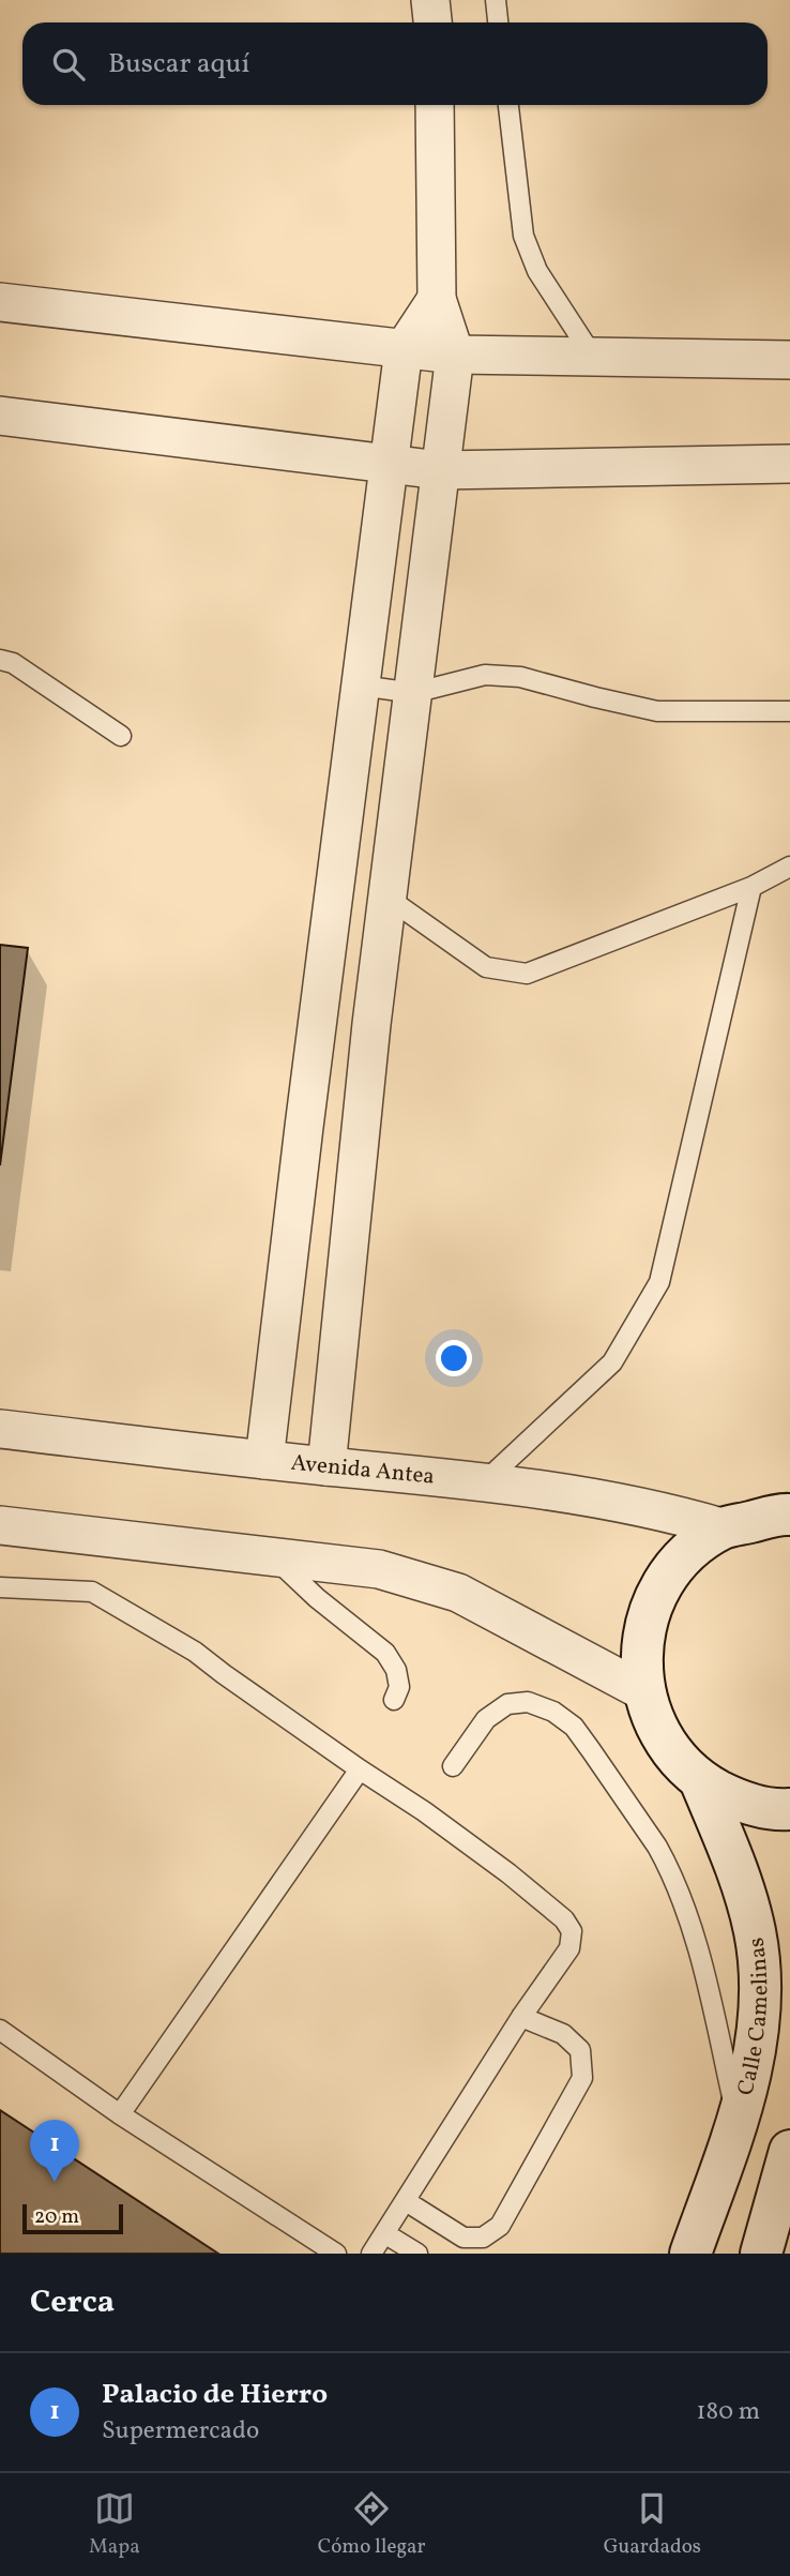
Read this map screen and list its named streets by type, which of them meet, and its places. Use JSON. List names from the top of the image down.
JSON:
{
  "streets": {
    "main road": ["Calle Camelinas"],
    "street": ["Avenida Antea"]
  },
  "scale_bar": "20 m",
  "page": {
    "search": "Buscar aquí",
    "pins": "1",
    "scale": "20 m",
    "heading": "Cerca",
    "list": [
      {
        "mark": "1",
        "name": "Palacio de Hierro",
        "note": "Supermercado",
        "value": "180 m"
      }
    ],
    "nav": ["Mapa", "Cómo llegar", "Guardados"]
  }
}
